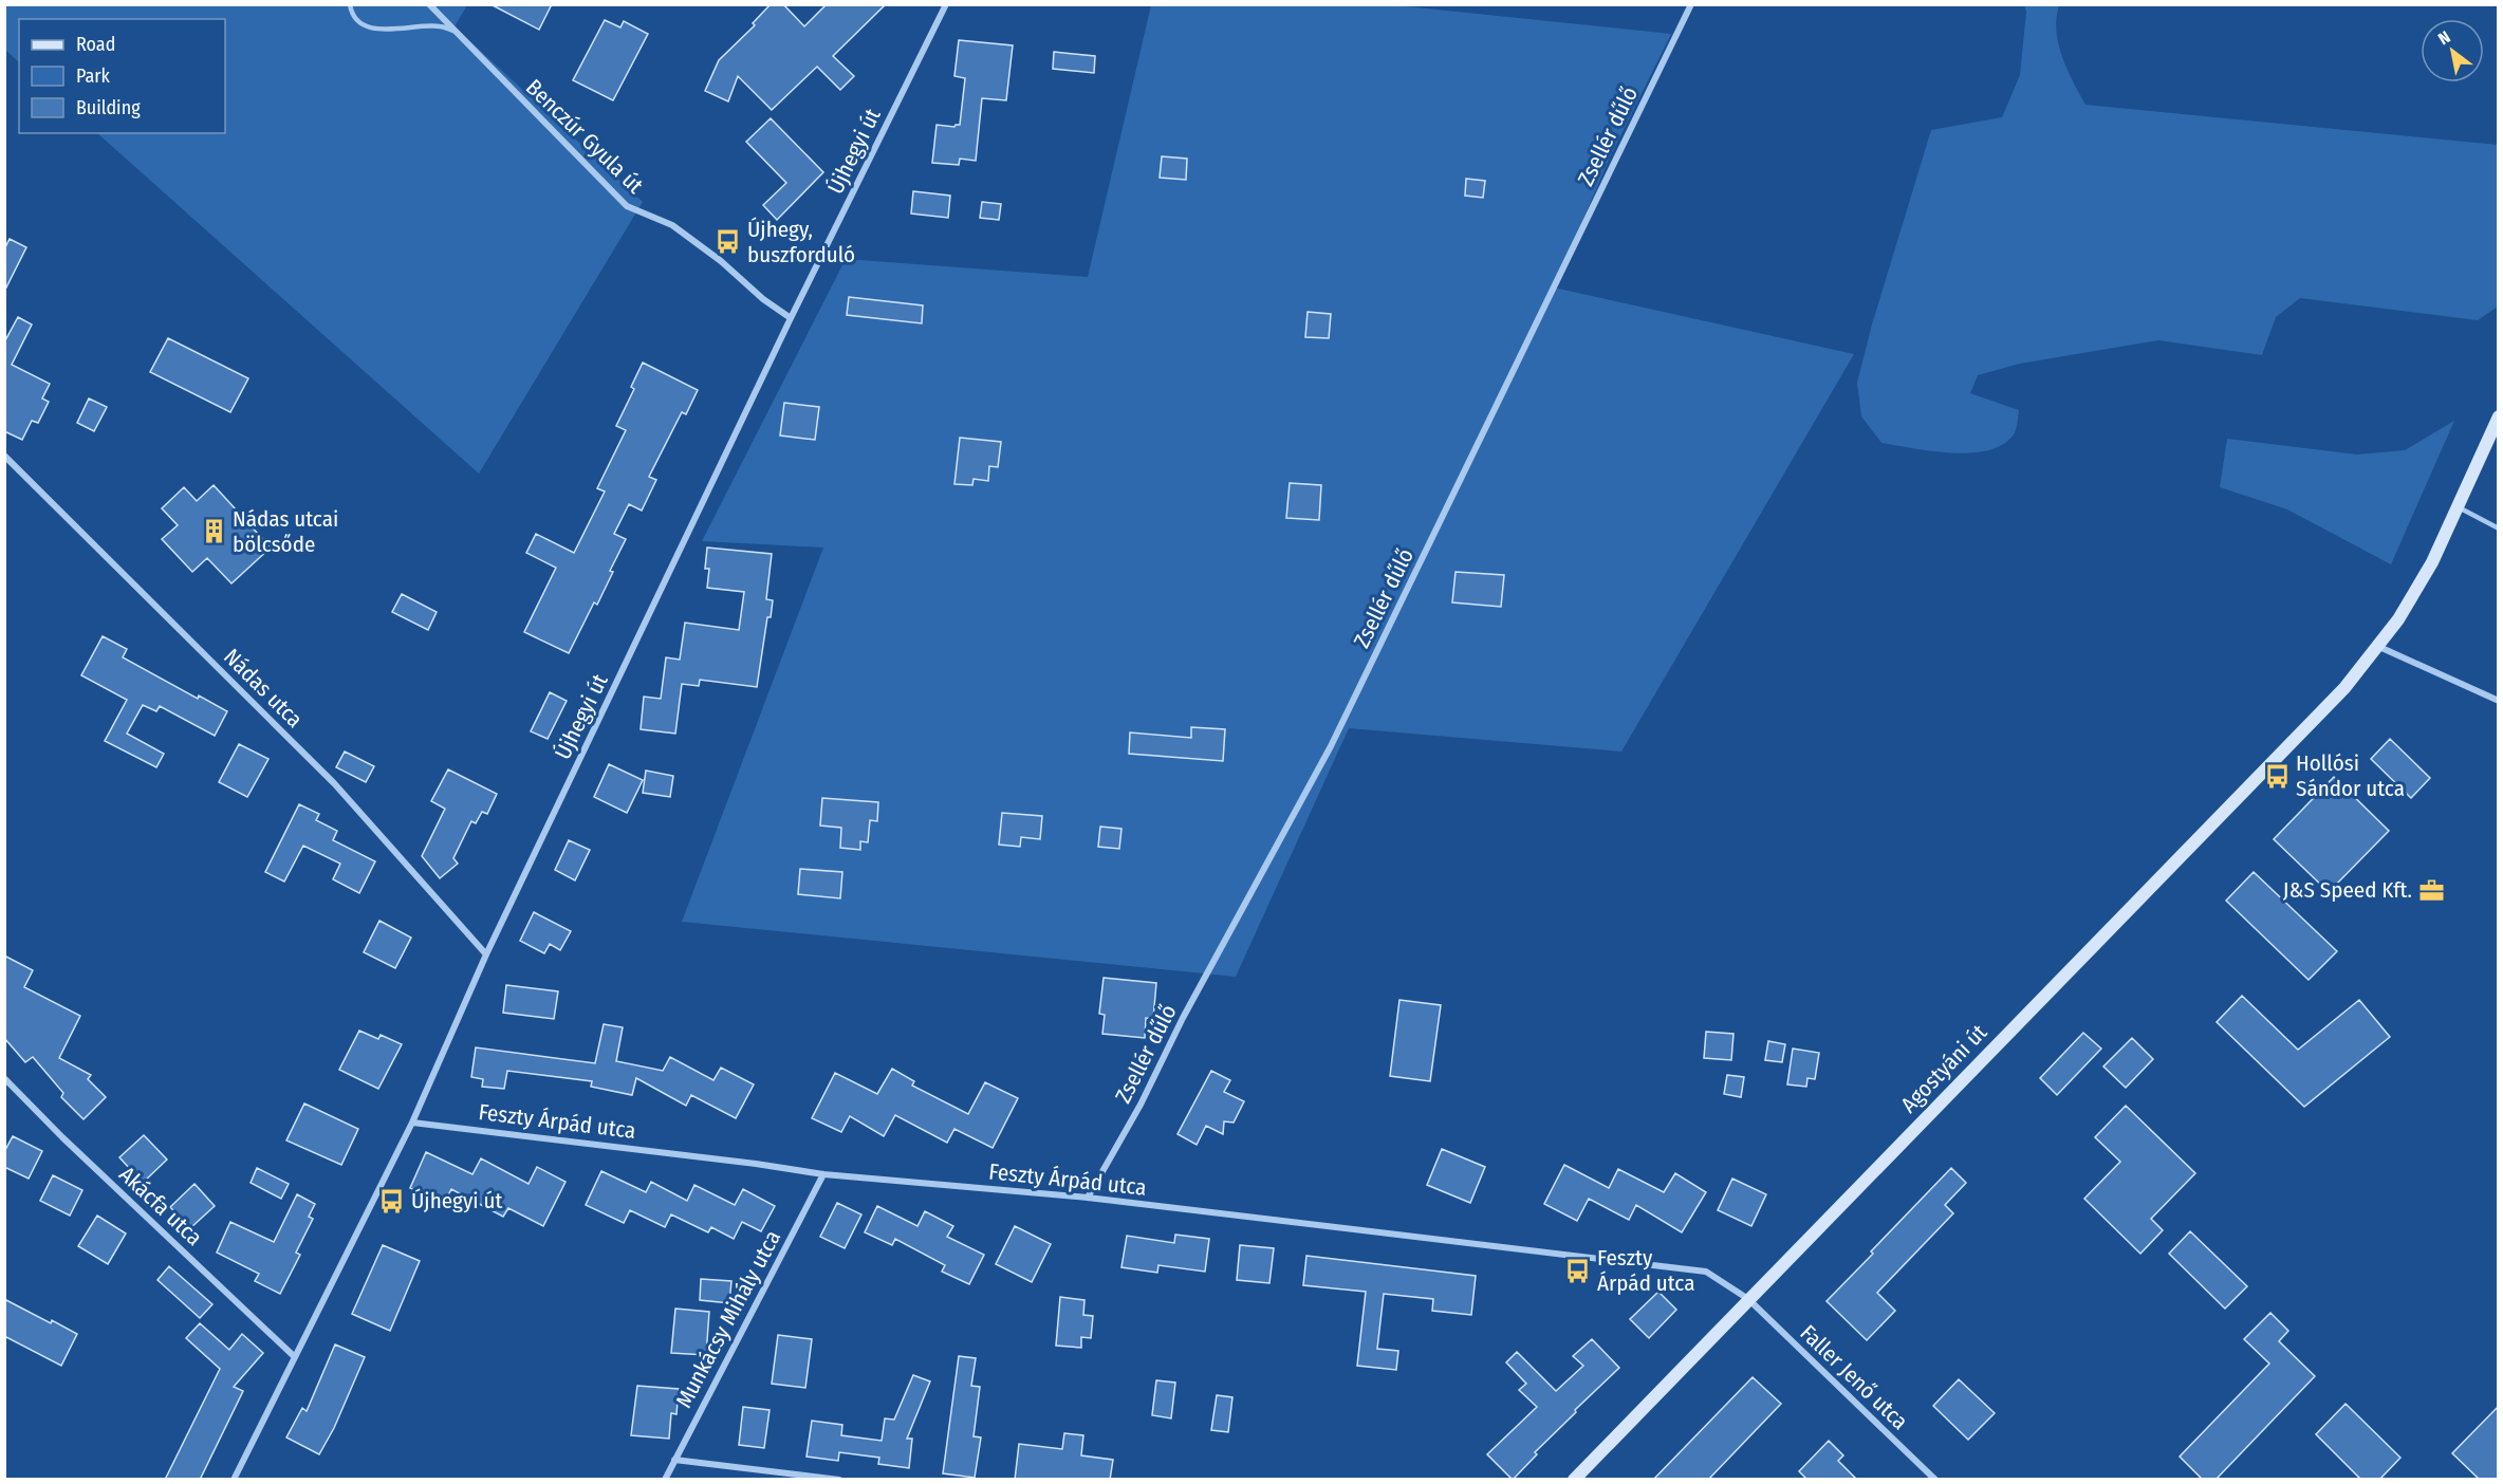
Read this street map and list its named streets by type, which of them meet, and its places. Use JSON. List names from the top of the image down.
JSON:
{
  "streets": {
    "main road": ["Agostyáni út"],
    "street": [
      "Benczúr Gyula út",
      "Zsellér dűlő",
      "Újhegyi út",
      "Nádas utca",
      "Feszty Árpád utca",
      "Akácfa utca",
      "Munkácsy Mihály utca",
      "Faller Jenő utca"
    ]
  },
  "crossings": [
    ["Benczúr Gyula út", "Újhegyi út"],
    ["Zsellér dűlő", "Feszty Árpád utca"],
    ["Újhegyi út", "Nádas utca"],
    ["Újhegyi út", "Feszty Árpád utca"],
    ["Újhegyi út", "Akácfa utca"],
    ["Agostyáni út", "Feszty Árpád utca"],
    ["Agostyáni út", "Faller Jenő utca"],
    ["Feszty Árpád utca", "Munkácsy Mihály utca"],
    ["Feszty Árpád utca", "Faller Jenő utca"]
  ],
  "places": {
    "bus stop": [
      "Újhegy, buszforduló",
      "Hollósi Sándor utca",
      "Újhegyi út",
      "Feszty Árpád utca"
    ],
    "building": ["Nádas utcai bölcsőde"],
    "office": ["J&S Speed Kft."]
  },
  "legend": ["Road", "Park", "Building"],
  "north": "top left"
}
